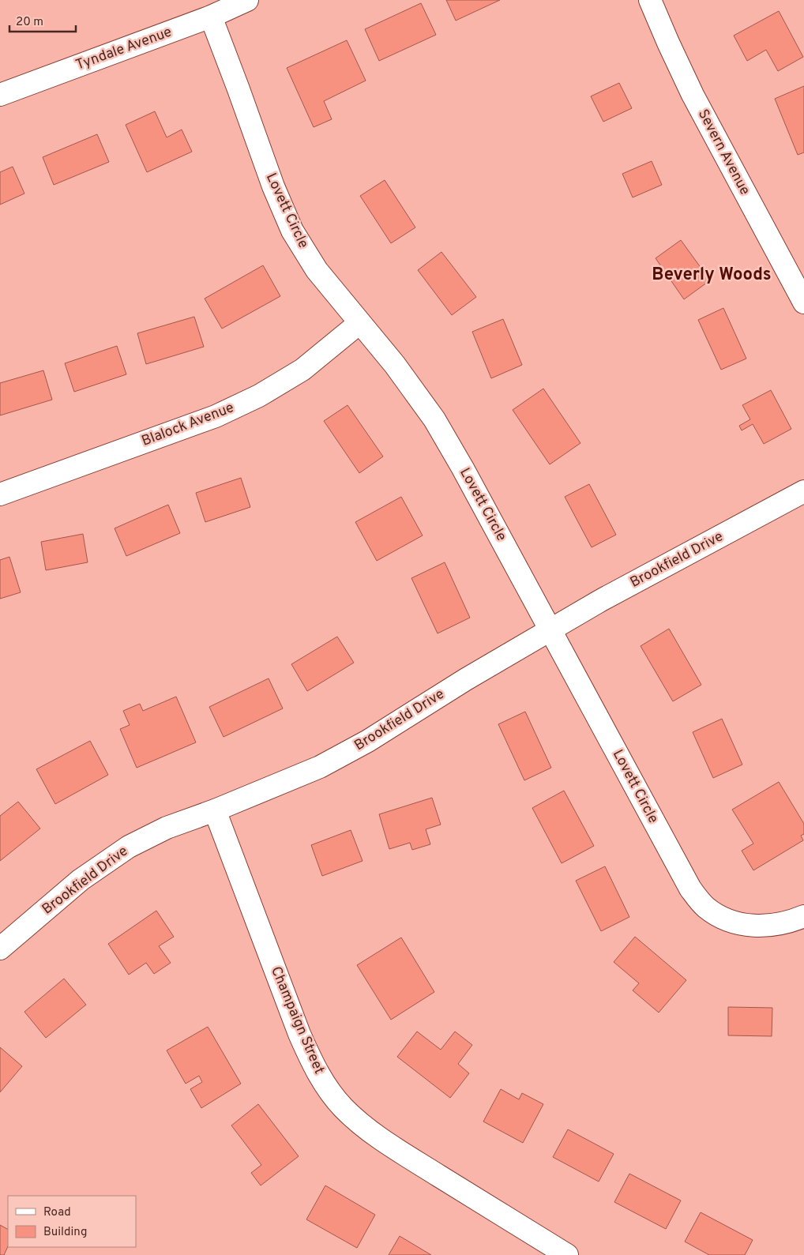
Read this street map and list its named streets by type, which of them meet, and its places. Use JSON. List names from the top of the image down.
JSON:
{
  "streets": {
    "street": [
      "Tyndale Avenue",
      "Severn Avenue",
      "Lovett Circle",
      "Blalock Avenue",
      "Brookfield Drive",
      "Champaign Street"
    ]
  },
  "crossings": [
    ["Tyndale Avenue", "Lovett Circle"],
    ["Lovett Circle", "Blalock Avenue"],
    ["Lovett Circle", "Brookfield Drive"],
    ["Brookfield Drive", "Champaign Street"]
  ],
  "districts": ["Beverly Woods"],
  "legend": ["Road", "Building"],
  "scale_bar": "20 m"
}
